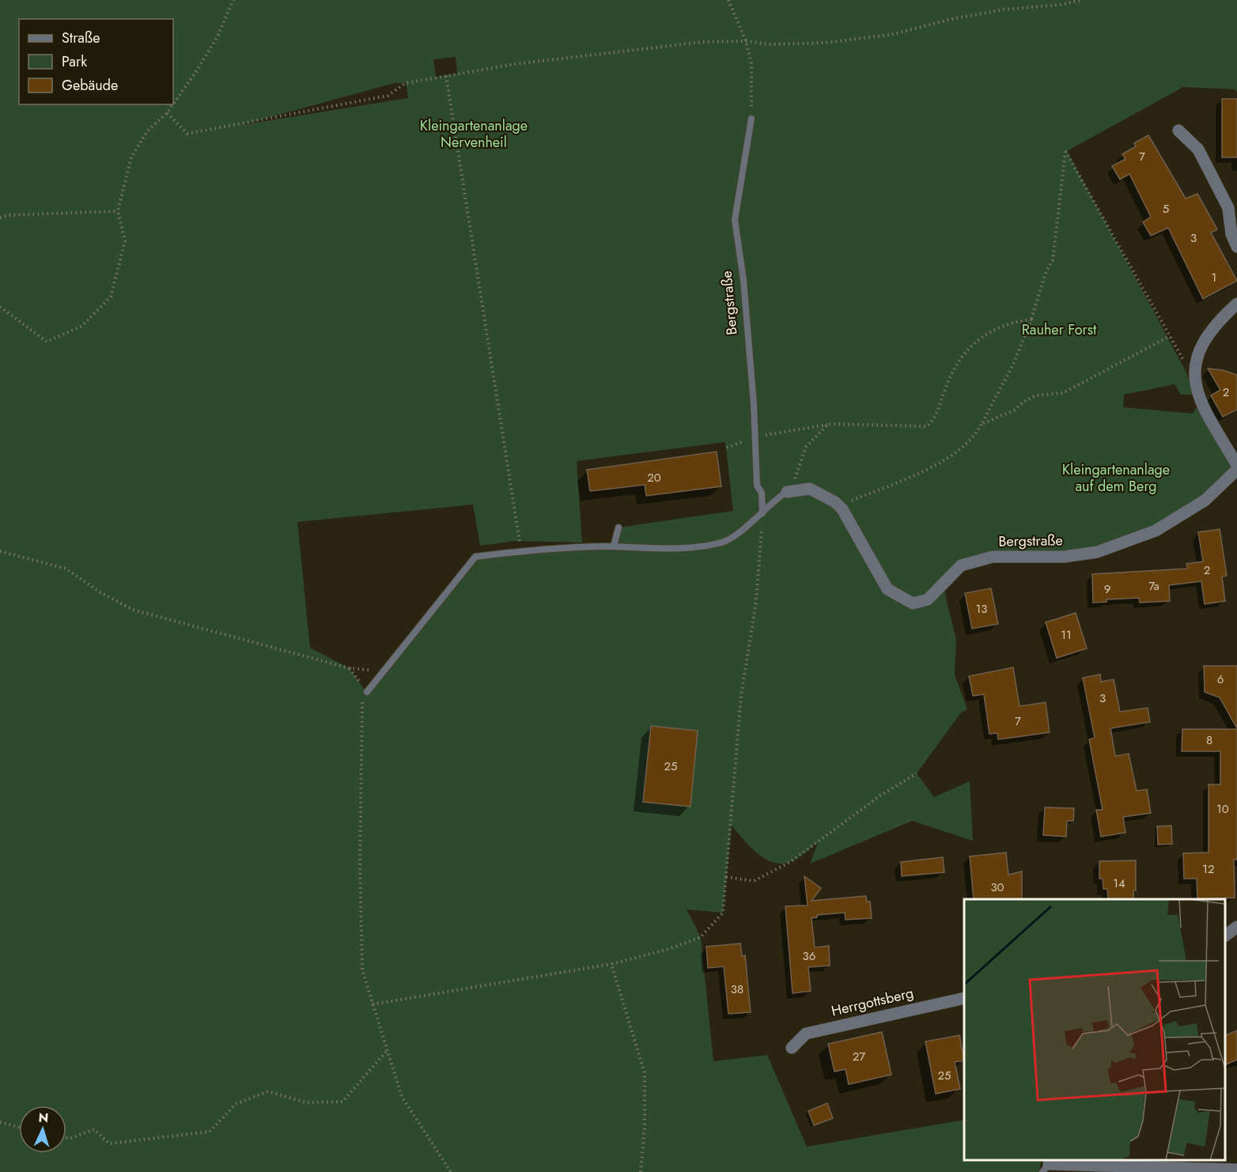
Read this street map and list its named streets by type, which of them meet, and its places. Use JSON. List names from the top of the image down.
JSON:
{
  "streets": {
    "street": ["Bergstraße", "Herrgottsberg"]
  },
  "parks": ["Kleingartenanlage Nervenheil", "Rauher Forst", "Kleingartenanlage auf dem Berg"],
  "house_numbers": [
    "7",
    "5",
    "3",
    "1",
    "2",
    "20",
    "2",
    "7a",
    "9",
    "13",
    "11",
    "6",
    "3",
    "7",
    "8",
    "25",
    "10",
    "12",
    "14",
    "30",
    "36",
    "38",
    "27",
    "25"
  ],
  "legend": ["Straße", "Park", "Gebäude"],
  "north": "top"
}
